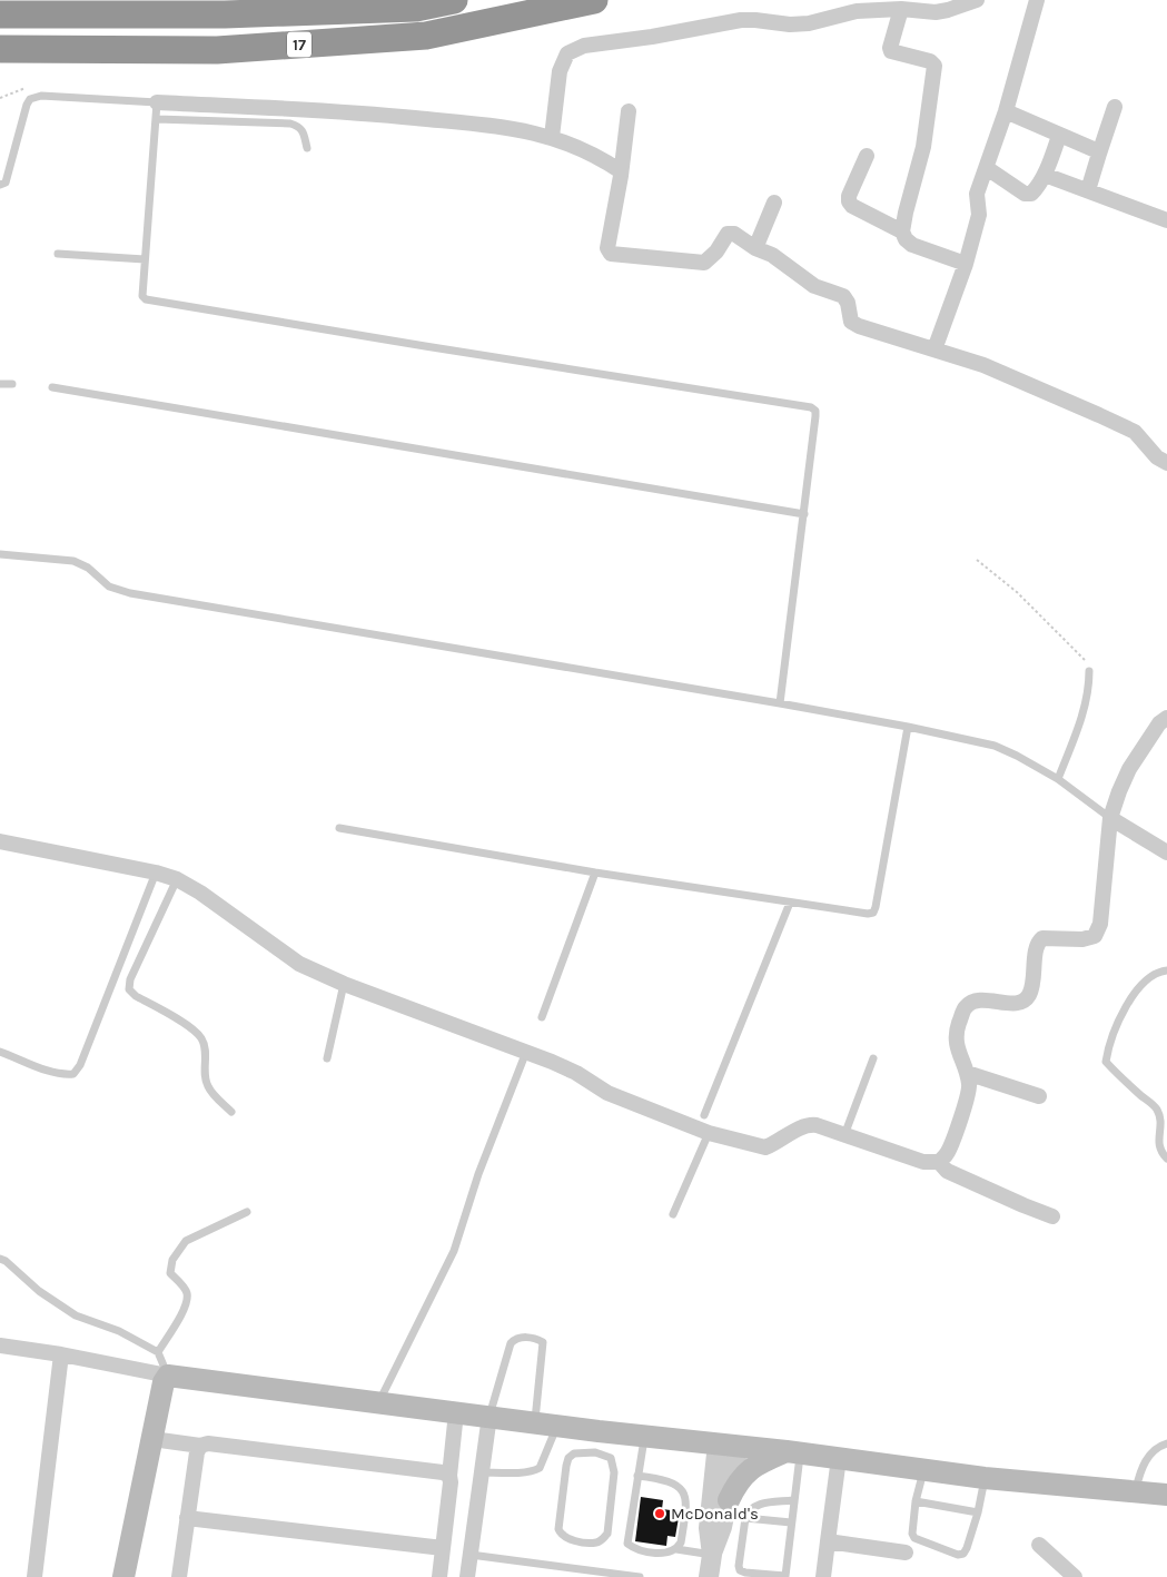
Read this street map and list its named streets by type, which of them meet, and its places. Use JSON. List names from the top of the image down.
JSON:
{
  "streets": {
    "highway": ["17"]
  },
  "places": ["McDonald's"]
}
